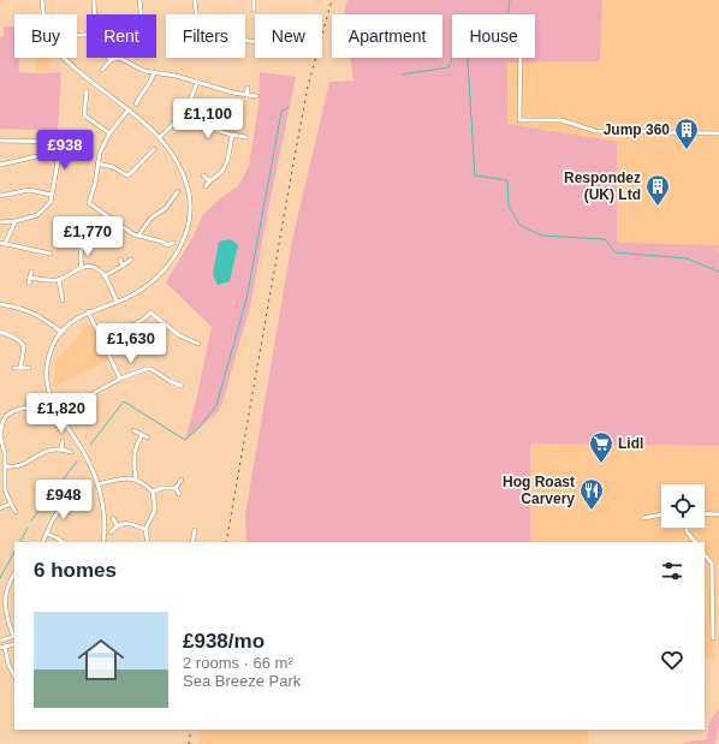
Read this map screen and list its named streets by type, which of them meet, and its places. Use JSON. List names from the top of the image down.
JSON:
{
  "places": {
    "building": ["Jump 360", "Respondez (UK) Ltd"],
    "supermarket": ["Lidl"],
    "restaurant": ["Hog Roast Carvery"]
  },
  "page": {
    "chip": [
      "Buy",
      "Rent",
      "Filters",
      "New",
      "Apartment",
      "House"
    ],
    "price": [
      "£1,100",
      "£938",
      "£1,770",
      "£1,630",
      "£1,820",
      "£948"
    ],
    "heading": "6 homes",
    "list": [
      {
        "name": "£938/mo",
        "note": "2 rooms · 66 m² · Sea Breeze Park"
      }
    ]
  }
}
